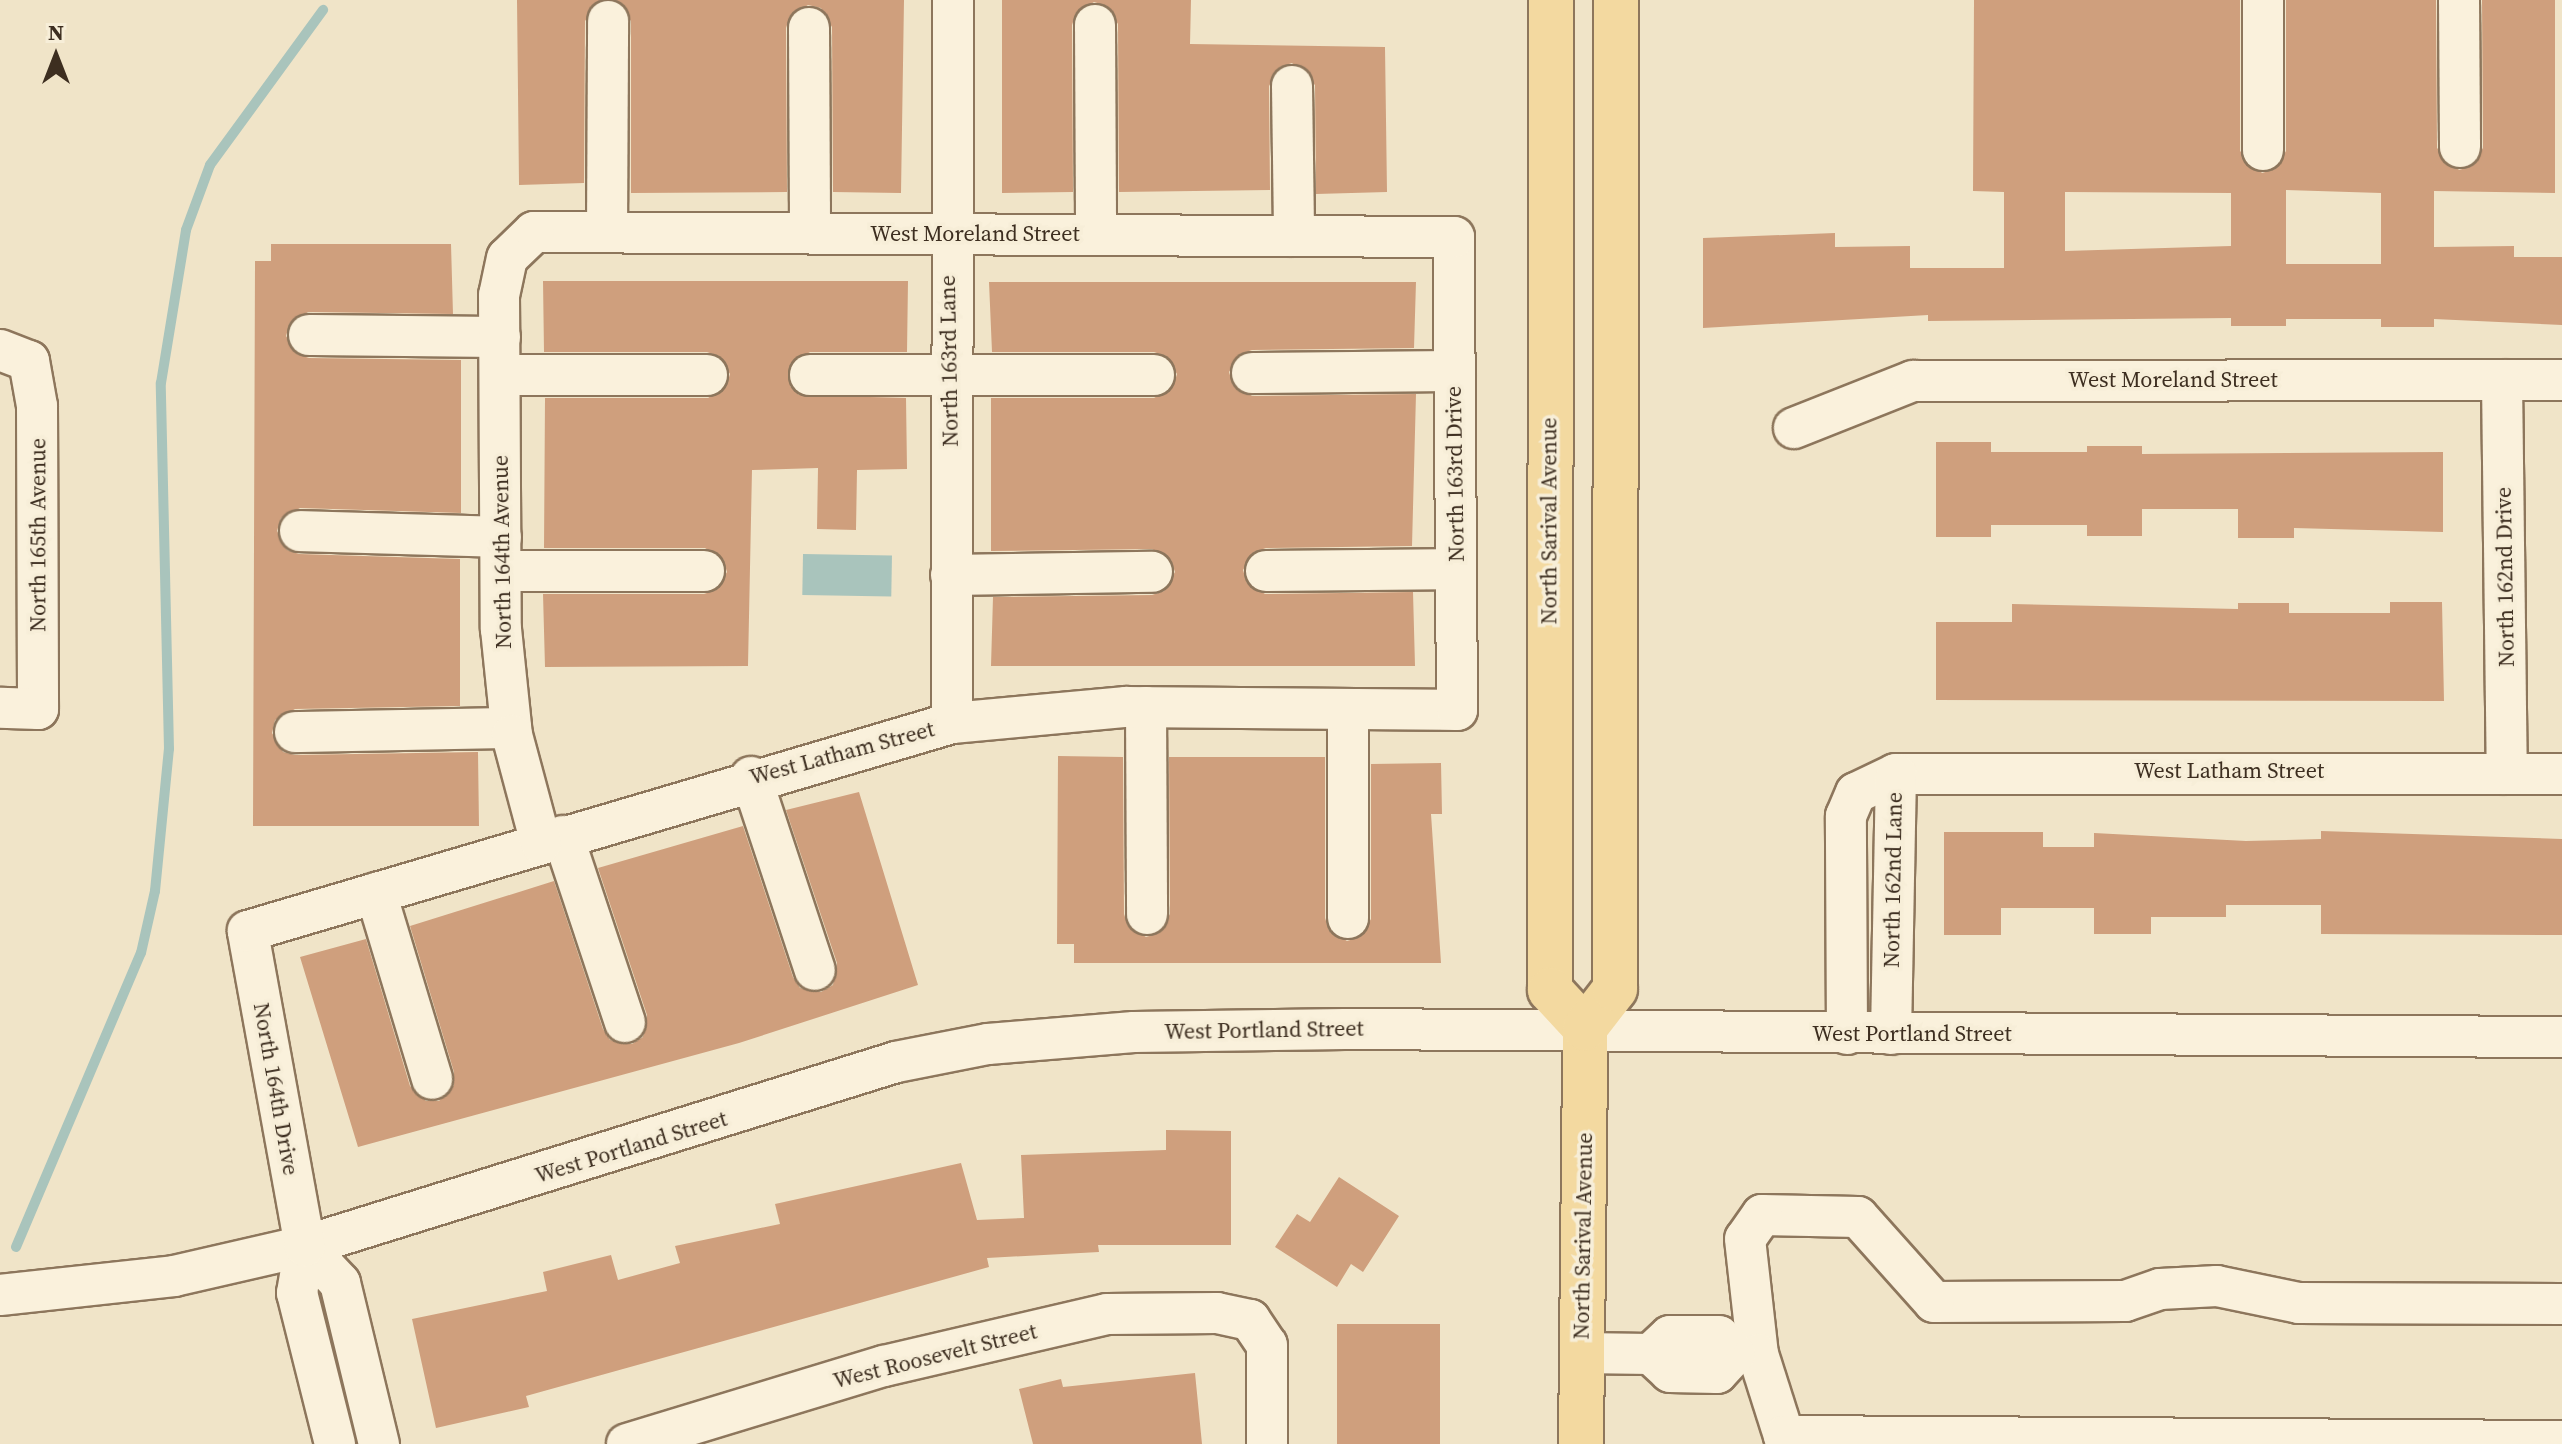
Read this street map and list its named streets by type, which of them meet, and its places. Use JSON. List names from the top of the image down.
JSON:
{
  "streets": {
    "main road": ["North Sarival Avenue"],
    "street": [
      "West Moreland Street",
      "North 163rd Lane",
      "North 163rd Drive",
      "North 165th Avenue",
      "North 164th Avenue",
      "North 162nd Drive",
      "West Latham Street",
      "North 162nd Lane",
      "West Portland Street",
      "North 164th Drive",
      "West Roosevelt Street"
    ]
  },
  "crossings": [
    ["West Moreland Street", "North 163rd Lane"],
    ["West Moreland Street", "North 163rd Drive"],
    ["West Moreland Street", "North 164th Avenue"],
    ["West Moreland Street", "North 162nd Drive"],
    ["North 163rd Lane", "West Latham Street"],
    ["North 163rd Drive", "West Latham Street"],
    ["North Sarival Avenue", "West Portland Street"],
    ["North 164th Avenue", "West Latham Street"],
    ["North 162nd Drive", "West Latham Street"],
    ["West Latham Street", "North 162nd Lane"],
    ["West Latham Street", "North 164th Drive"],
    ["North 162nd Lane", "West Portland Street"],
    ["West Portland Street", "North 164th Drive"]
  ],
  "north": "top"
}
